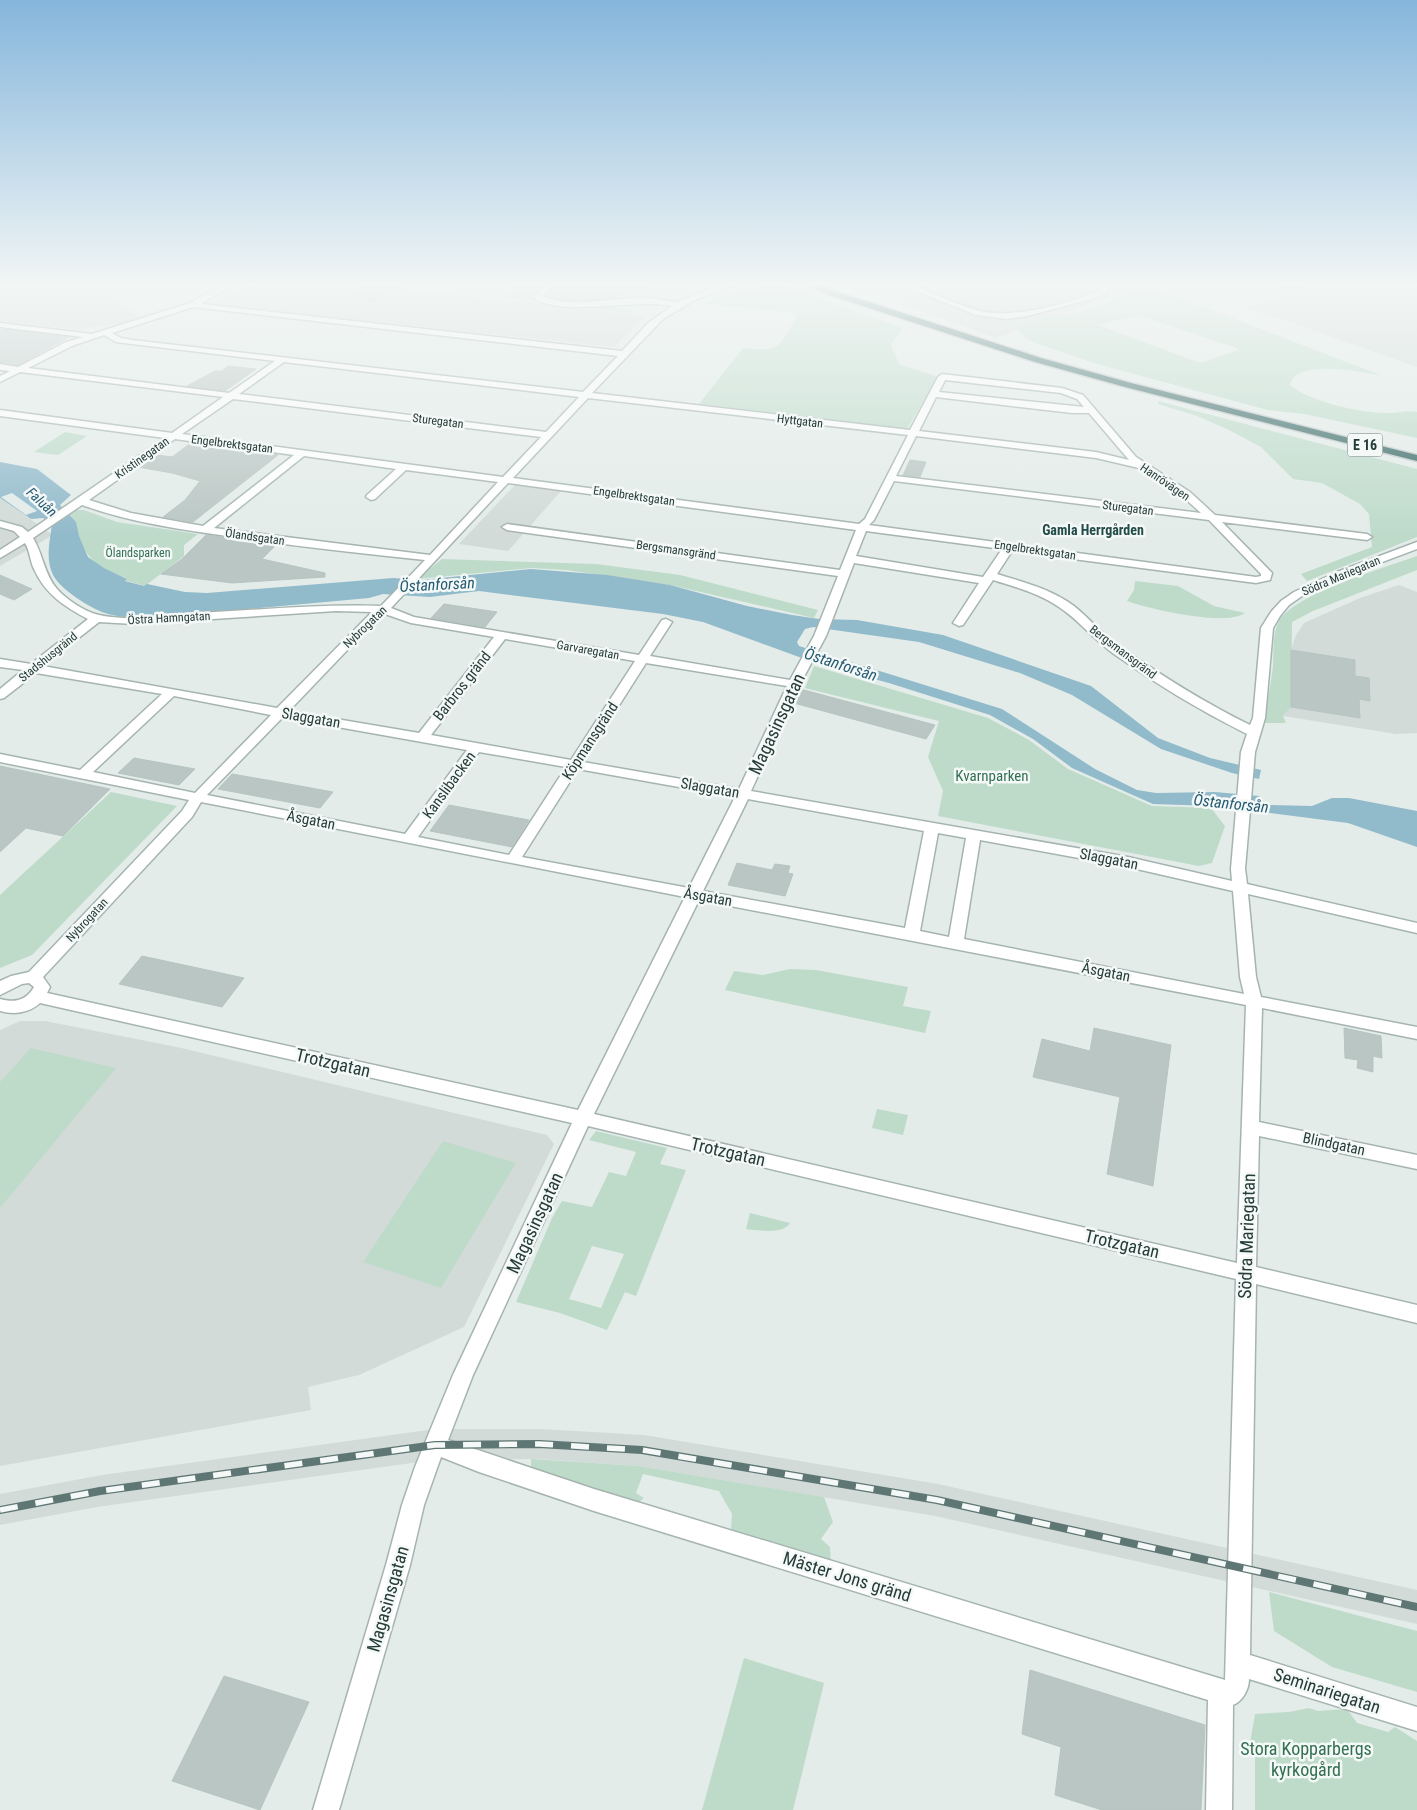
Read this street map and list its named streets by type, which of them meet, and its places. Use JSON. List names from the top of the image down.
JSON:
{
  "streets": {
    "highway": ["E 16"],
    "street": [
      "Sturegatan",
      "Hyttgatan",
      "Engelbrektsgatan",
      "Kristinegatan",
      "Hanrövägen",
      "Ölandsgatan",
      "Bergsmansgränd",
      "Södra Mariegatan",
      "Östra Hamngatan",
      "Nybrogatan",
      "Garvaregatan",
      "Stadshusgränd",
      "Barbros gränd",
      "Slaggatan",
      "Magasinsgatan",
      "Köpmansgränd",
      "Kanslibacken",
      "Åsgatan",
      "Trotzgatan",
      "Blindgatan",
      "Mäster Jons gränd",
      "Seminariegatan"
    ]
  },
  "crossings": [
    ["Sturegatan", "Kristinegatan"],
    ["Sturegatan", "Hanrövägen"],
    ["Sturegatan", "Nybrogatan"],
    ["Hyttgatan", "Hanrövägen"],
    ["Hyttgatan", "Nybrogatan"],
    ["Engelbrektsgatan", "Kristinegatan"],
    ["Engelbrektsgatan", "Hanrövägen"],
    ["Engelbrektsgatan", "Nybrogatan"],
    ["Kristinegatan", "Ölandsgatan"],
    ["Kristinegatan", "Östra Hamngatan"],
    ["Ölandsgatan", "Nybrogatan"],
    ["Bergsmansgränd", "Södra Mariegatan"],
    ["Bergsmansgränd", "Magasinsgatan"],
    ["Södra Mariegatan", "Slaggatan"],
    ["Södra Mariegatan", "Åsgatan"],
    ["Södra Mariegatan", "Trotzgatan"],
    ["Södra Mariegatan", "Blindgatan"],
    ["Södra Mariegatan", "Seminariegatan"],
    ["Östra Hamngatan", "Nybrogatan"],
    ["Östra Hamngatan", "Garvaregatan"],
    ["Östra Hamngatan", "Stadshusgränd"],
    ["Nybrogatan", "Garvaregatan"],
    ["Nybrogatan", "Slaggatan"],
    ["Nybrogatan", "Åsgatan"],
    ["Garvaregatan", "Barbros gränd"],
    ["Garvaregatan", "Magasinsgatan"],
    ["Garvaregatan", "Köpmansgränd"],
    ["Stadshusgränd", "Slaggatan"],
    ["Barbros gränd", "Slaggatan"],
    ["Slaggatan", "Magasinsgatan"],
    ["Slaggatan", "Köpmansgränd"],
    ["Slaggatan", "Kanslibacken"],
    ["Magasinsgatan", "Åsgatan"],
    ["Magasinsgatan", "Trotzgatan"],
    ["Magasinsgatan", "Mäster Jons gränd"],
    ["Köpmansgränd", "Åsgatan"],
    ["Kanslibacken", "Åsgatan"]
  ],
  "districts": ["Gamla Herrgården"],
  "water": ["Faluån", "Östanforsån"],
  "parks": ["Ölandsparken", "Kvarnparken", "Stora Kopparbergs kyrkogård"]
}
